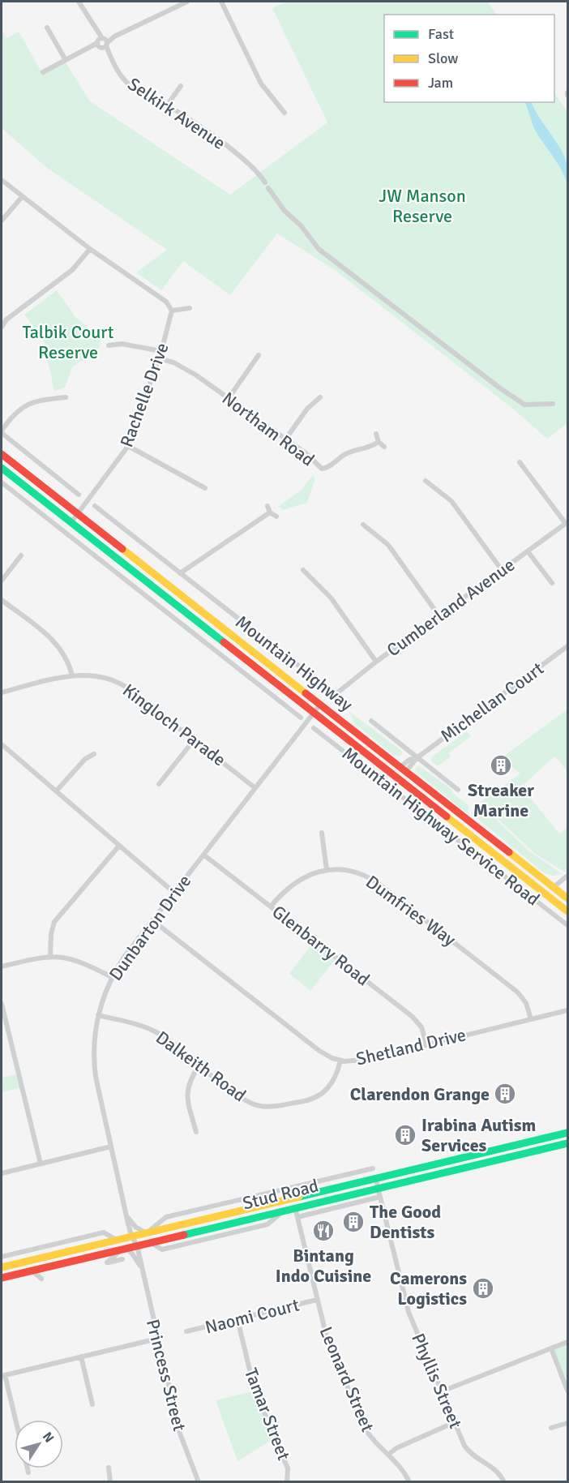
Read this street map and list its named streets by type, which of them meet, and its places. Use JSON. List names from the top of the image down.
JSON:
{
  "streets": {
    "main road": ["Mountain Highway", "Stud Road"],
    "street": [
      "Selkirk Avenue",
      "Rachelle Drive",
      "Northam Road",
      "Cumberland Avenue",
      "Michellan Court",
      "Kingloch Parade",
      "Mountain Highway Service Road",
      "Dumfries Way",
      "Dunbarton Drive",
      "Glenbarry Road",
      "Shetland Drive",
      "Dalkeith Road",
      "Naomi Court",
      "Princess Street",
      "Leonard Street",
      "Phyllis Street",
      "Tamar Street"
    ]
  },
  "crossings": [
    ["Rachelle Drive", "Northam Road"],
    ["Rachelle Drive", "Mountain Highway"],
    ["Mountain Highway", "Michellan Court"],
    ["Mountain Highway", "Dunbarton Drive"],
    ["Kingloch Parade", "Dunbarton Drive"],
    ["Dumfries Way", "Glenbarry Road"],
    ["Dumfries Way", "Shetland Drive"],
    ["Dunbarton Drive", "Glenbarry Road"],
    ["Dunbarton Drive", "Shetland Drive"],
    ["Dunbarton Drive", "Dalkeith Road"],
    ["Dunbarton Drive", "Stud Road"],
    ["Dunbarton Drive", "Princess Street"],
    ["Glenbarry Road", "Shetland Drive"],
    ["Shetland Drive", "Dalkeith Road"],
    ["Stud Road", "Princess Street"],
    ["Stud Road", "Leonard Street"],
    ["Stud Road", "Phyllis Street"],
    ["Naomi Court", "Leonard Street"],
    ["Naomi Court", "Tamar Street"]
  ],
  "parks": ["JW Manson Reserve", "Talbik Court Reserve"],
  "places": {
    "building": [
      "Streaker Marine",
      "Clarendon Grange",
      "Irabina Autism Services",
      "The Good Dentists",
      "Camerons Logistics"
    ],
    "restaurant": ["Bintang Indo Cuisine"]
  },
  "legend": ["Fast", "Slow", "Jam"],
  "north": "top right"
}
